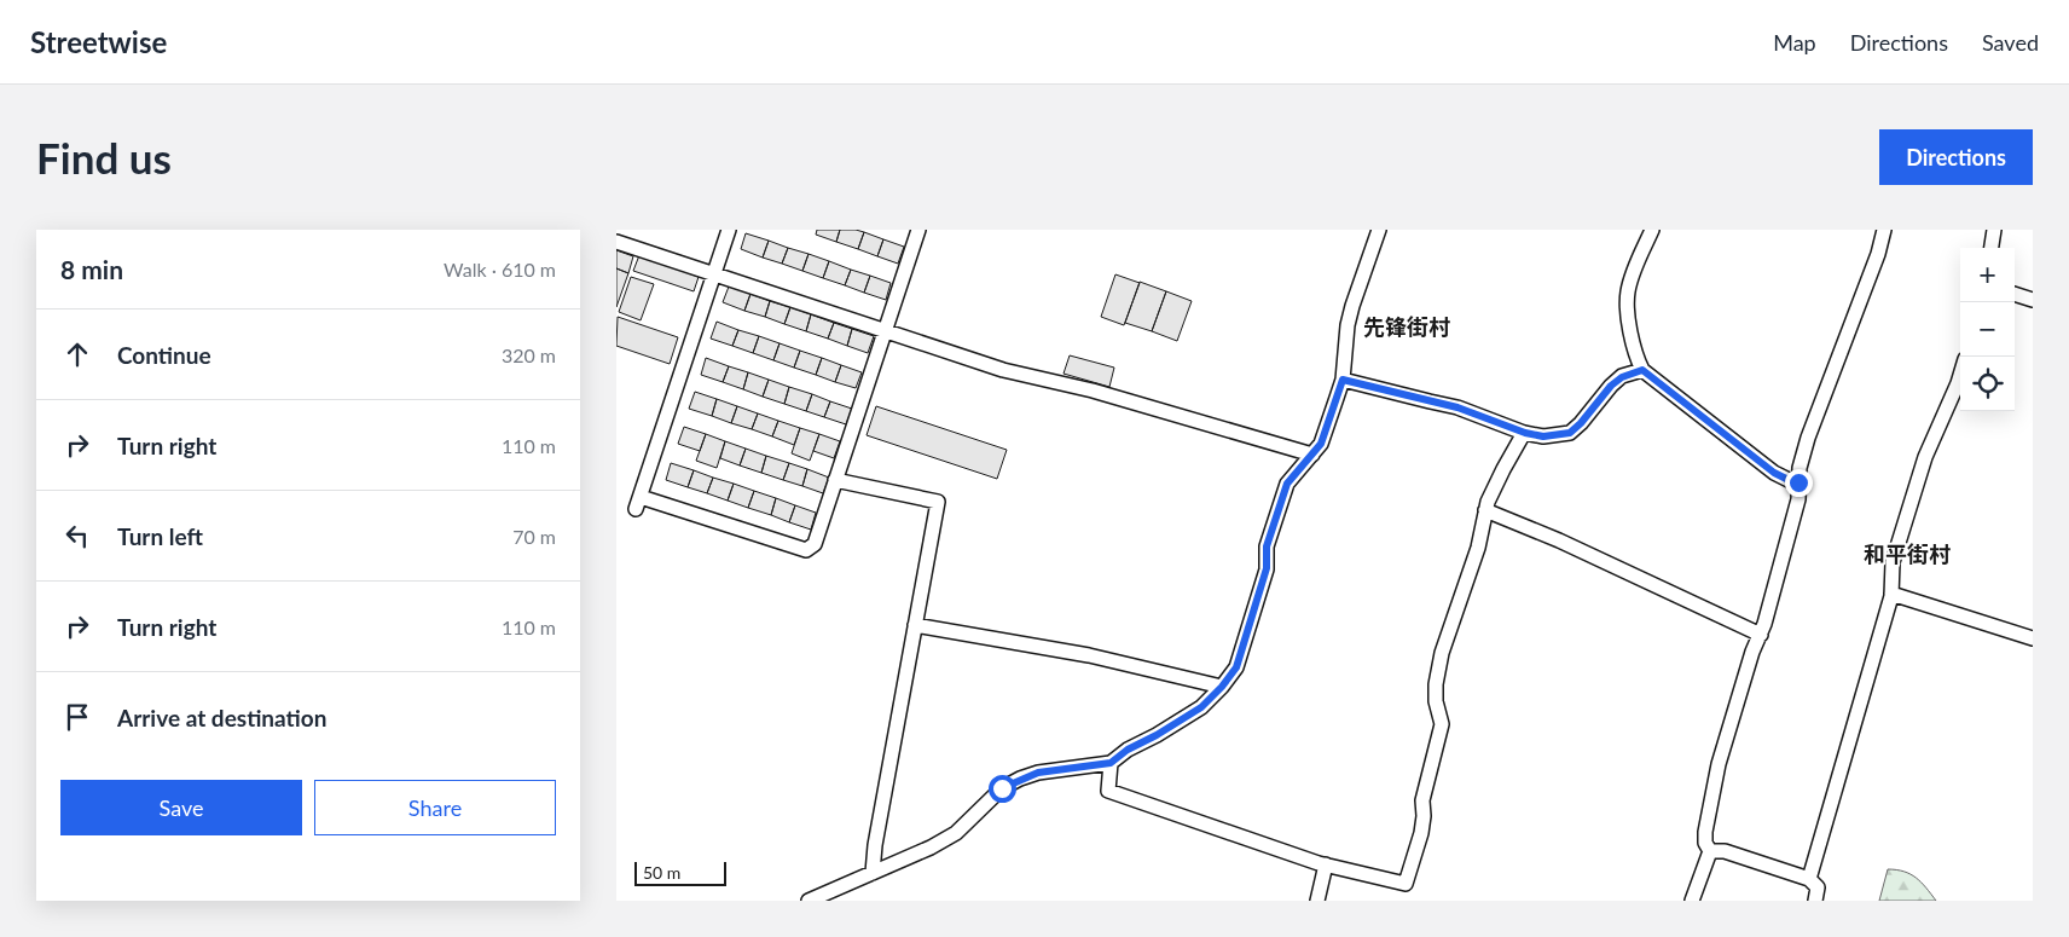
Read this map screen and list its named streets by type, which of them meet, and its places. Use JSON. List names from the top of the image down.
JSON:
{
  "districts": ["先锋街村", "和平街村"],
  "scale_bar": "50 m",
  "page": {
    "header": "Streetwise",
    "nav": ["Map", "Directions", "Saved"],
    "buttons": [
      "Directions",
      ["Save", "Share"]
    ],
    "title": "Find us",
    "heading": ["8 min", "Walk · 610 m"],
    "map_buttons": ["+", "−"],
    "list": [
      ["Continue", "320 m"],
      ["Turn right", "110 m"],
      ["Turn left", "70 m"],
      ["Turn right", "110 m"],
      "Arrive at destination"
    ],
    "scale": "50 m"
  }
}
